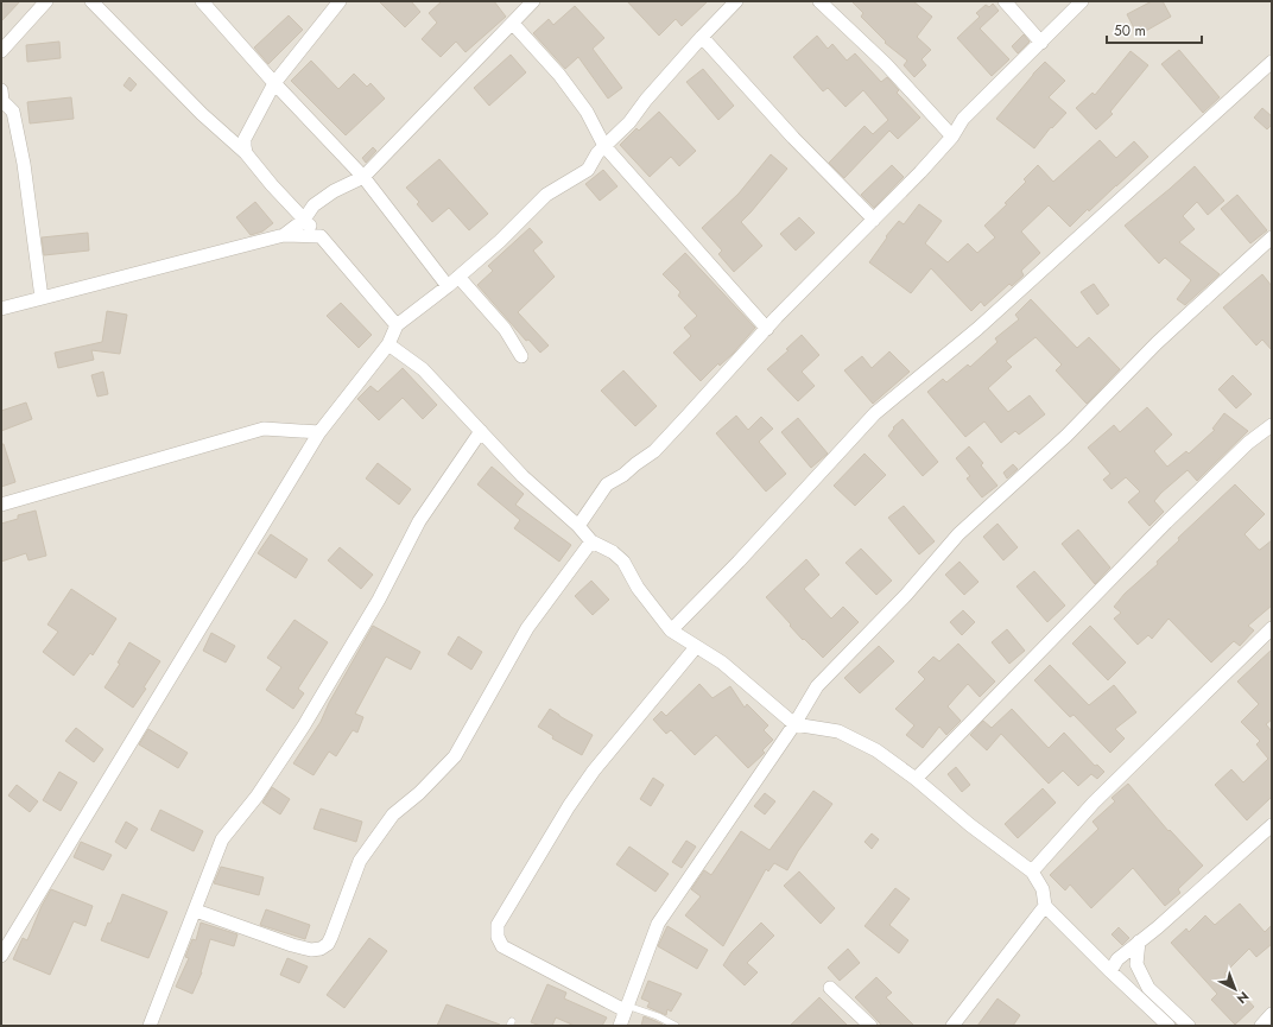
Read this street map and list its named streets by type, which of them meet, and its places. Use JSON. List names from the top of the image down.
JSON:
{
  "scale_bar": "50 m",
  "north": "bottom right"
}
